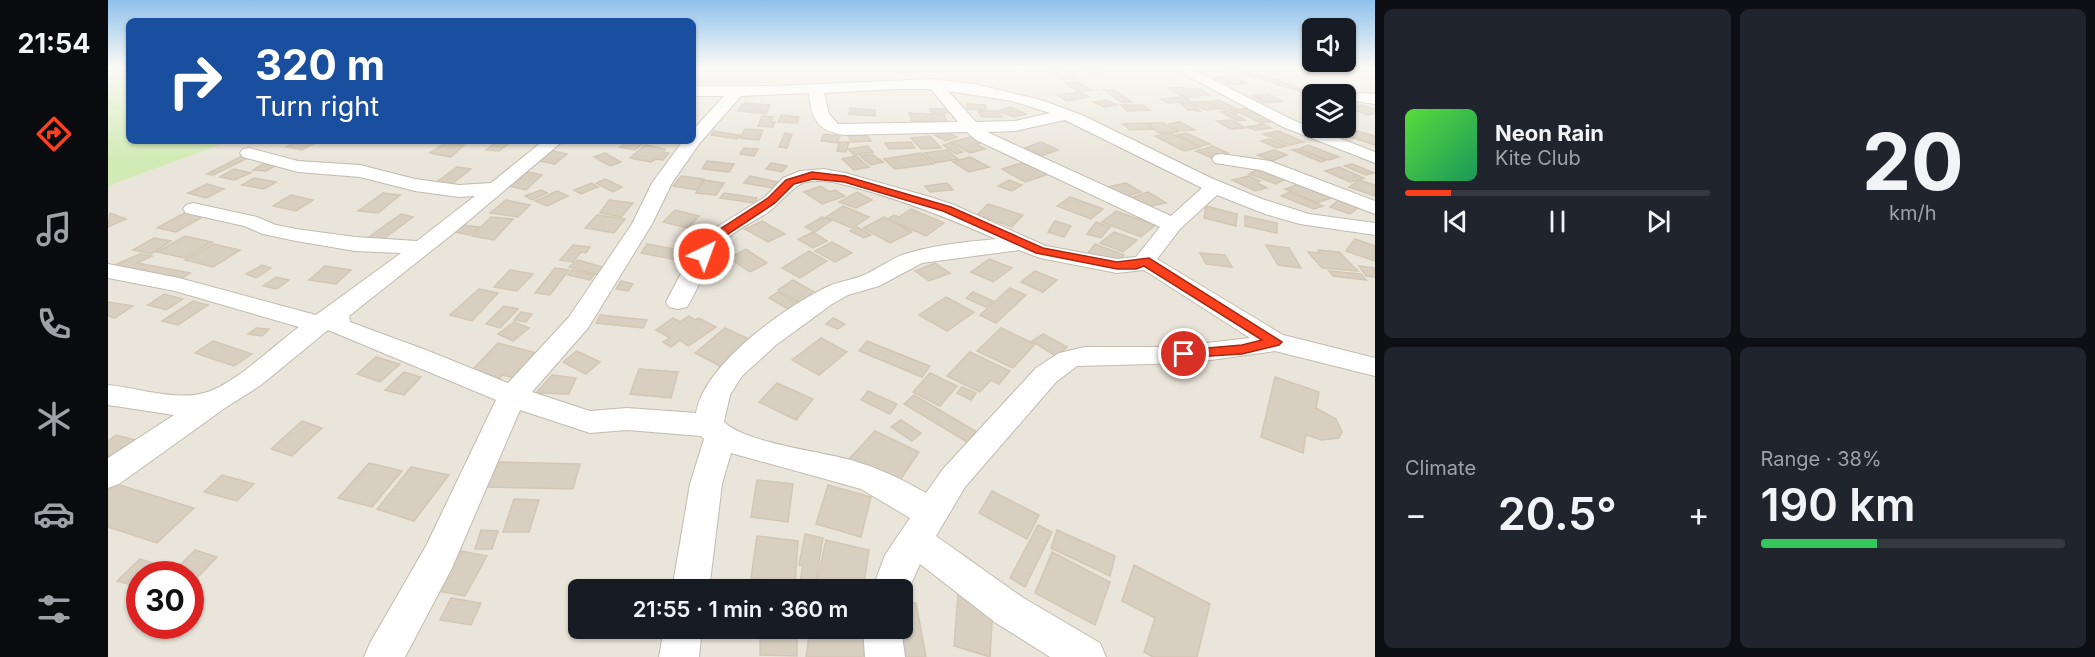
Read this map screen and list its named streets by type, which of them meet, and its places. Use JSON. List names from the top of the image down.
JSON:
{
  "page": {
    "tabs": "21:54",
    "tile": [
      ["20", "km/h"],
      "Climate",
      ["Range · 38%", "190 km"]
    ],
    "turn": ["320 m", "Turn right"],
    "song": ["Neon Rain", "Kite Club"],
    "heat": ["−", "20.5°", "+"],
    "limit": "30",
    "trip": "21:55 · 1 min · 360 m"
  }
}
